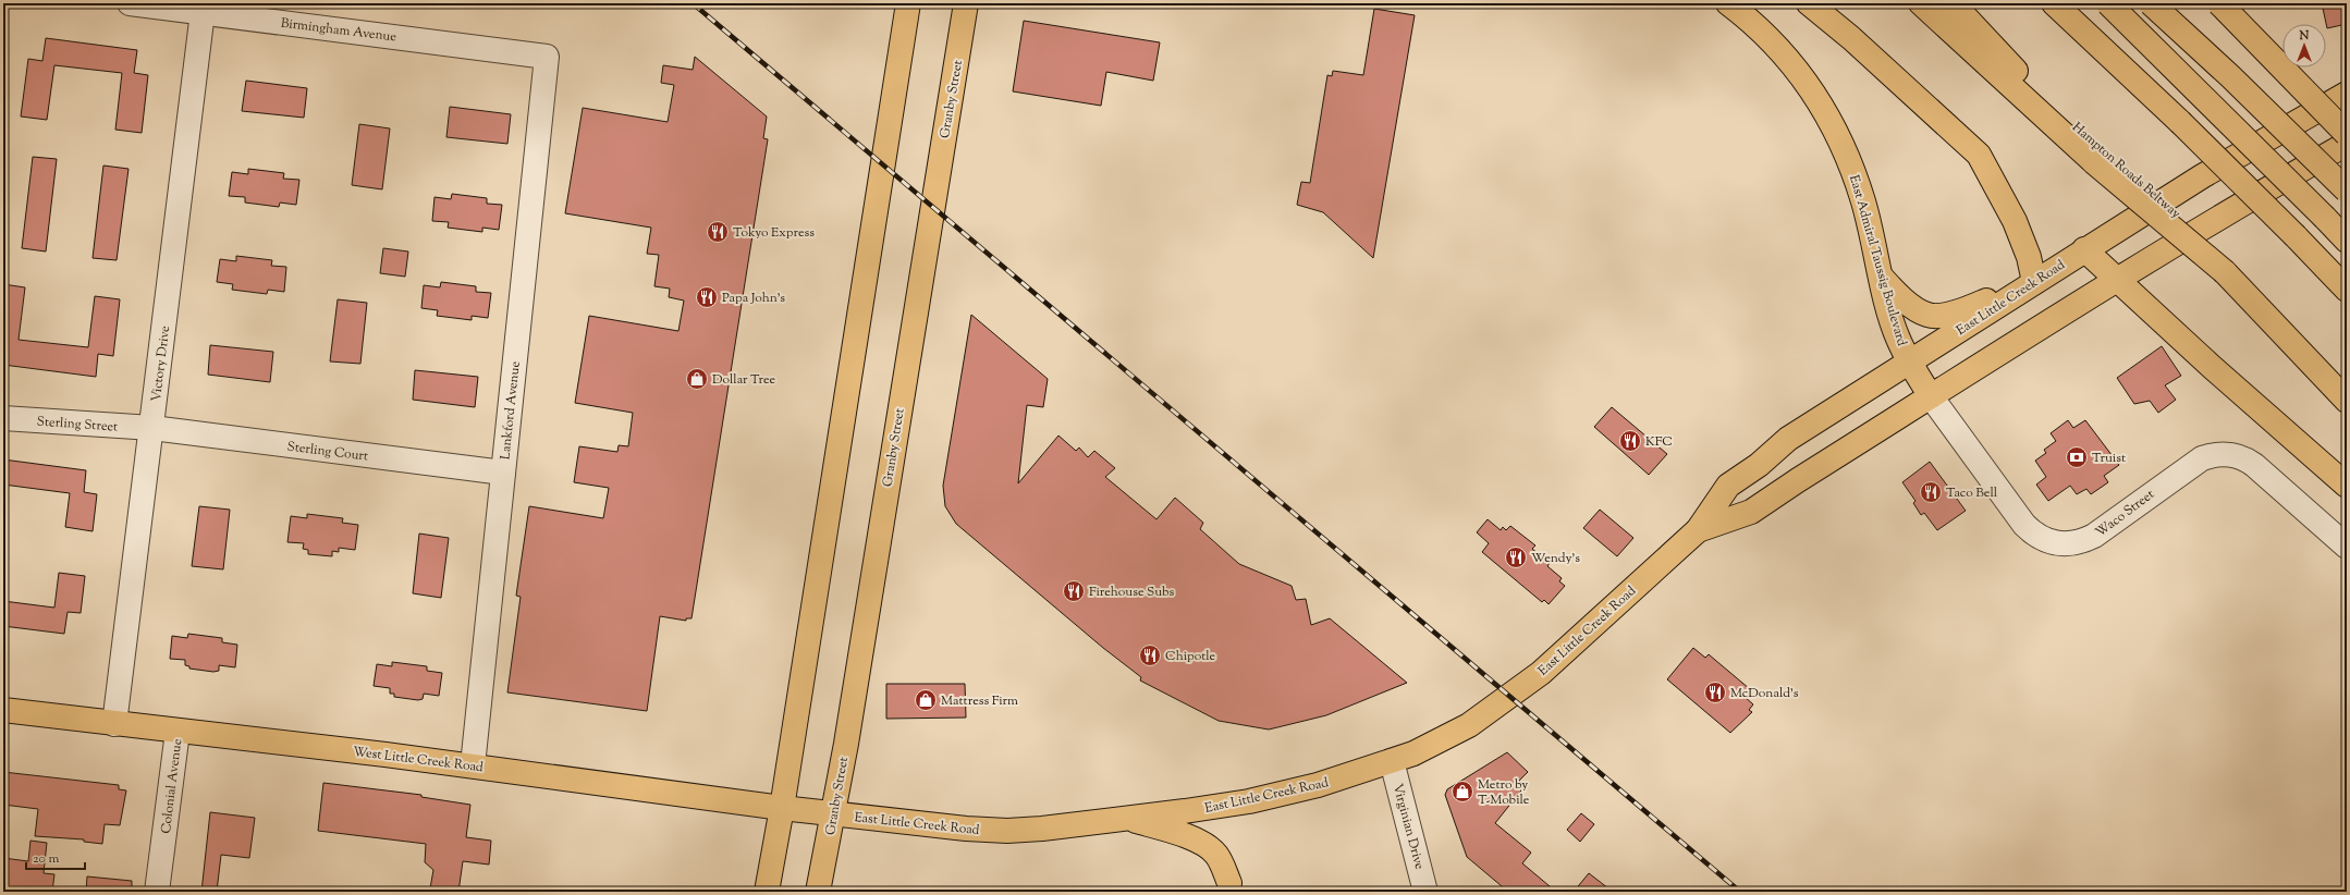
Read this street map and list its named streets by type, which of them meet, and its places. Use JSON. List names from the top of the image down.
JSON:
{
  "streets": {
    "main road": [
      "Granby Street",
      "Hampton Roads Beltway",
      "East Admiral Taussig Boulevard",
      "East Little Creek Road",
      "West Little Creek Road"
    ],
    "street": [
      "Birmingham Avenue",
      "Victory Drive",
      "Lankford Avenue",
      "Sterling Street",
      "Sterling Court",
      "Waco Street",
      "Colonial Avenue",
      "Virginian Drive"
    ]
  },
  "crossings": [
    ["Birmingham Avenue", "Victory Drive"],
    ["Birmingham Avenue", "Lankford Avenue"],
    ["Granby Street", "East Little Creek Road"],
    ["Granby Street", "West Little Creek Road"],
    ["East Admiral Taussig Boulevard", "East Little Creek Road"],
    ["East Admiral Taussig Boulevard", "Waco Street"],
    ["East Little Creek Road", "Waco Street"],
    ["East Little Creek Road", "West Little Creek Road"],
    ["East Little Creek Road", "Virginian Drive"],
    ["Victory Drive", "Sterling Street"],
    ["Victory Drive", "Sterling Court"],
    ["Victory Drive", "West Little Creek Road"],
    ["Lankford Avenue", "Sterling Court"],
    ["Lankford Avenue", "West Little Creek Road"],
    ["Sterling Street", "Sterling Court"],
    ["West Little Creek Road", "Colonial Avenue"]
  ],
  "places": {
    "restaurant": [
      "Tokyo Express",
      "Papa John's",
      "KFC",
      "Taco Bell",
      "Wendy's",
      "Firehouse Subs",
      "Chipotle",
      "McDonald's"
    ],
    "shop": ["Dollar Tree", "Mattress Firm", "Metro by T-Mobile"],
    "bank": ["Truist"]
  },
  "scale_bar": "20 m",
  "north": "top"
}
